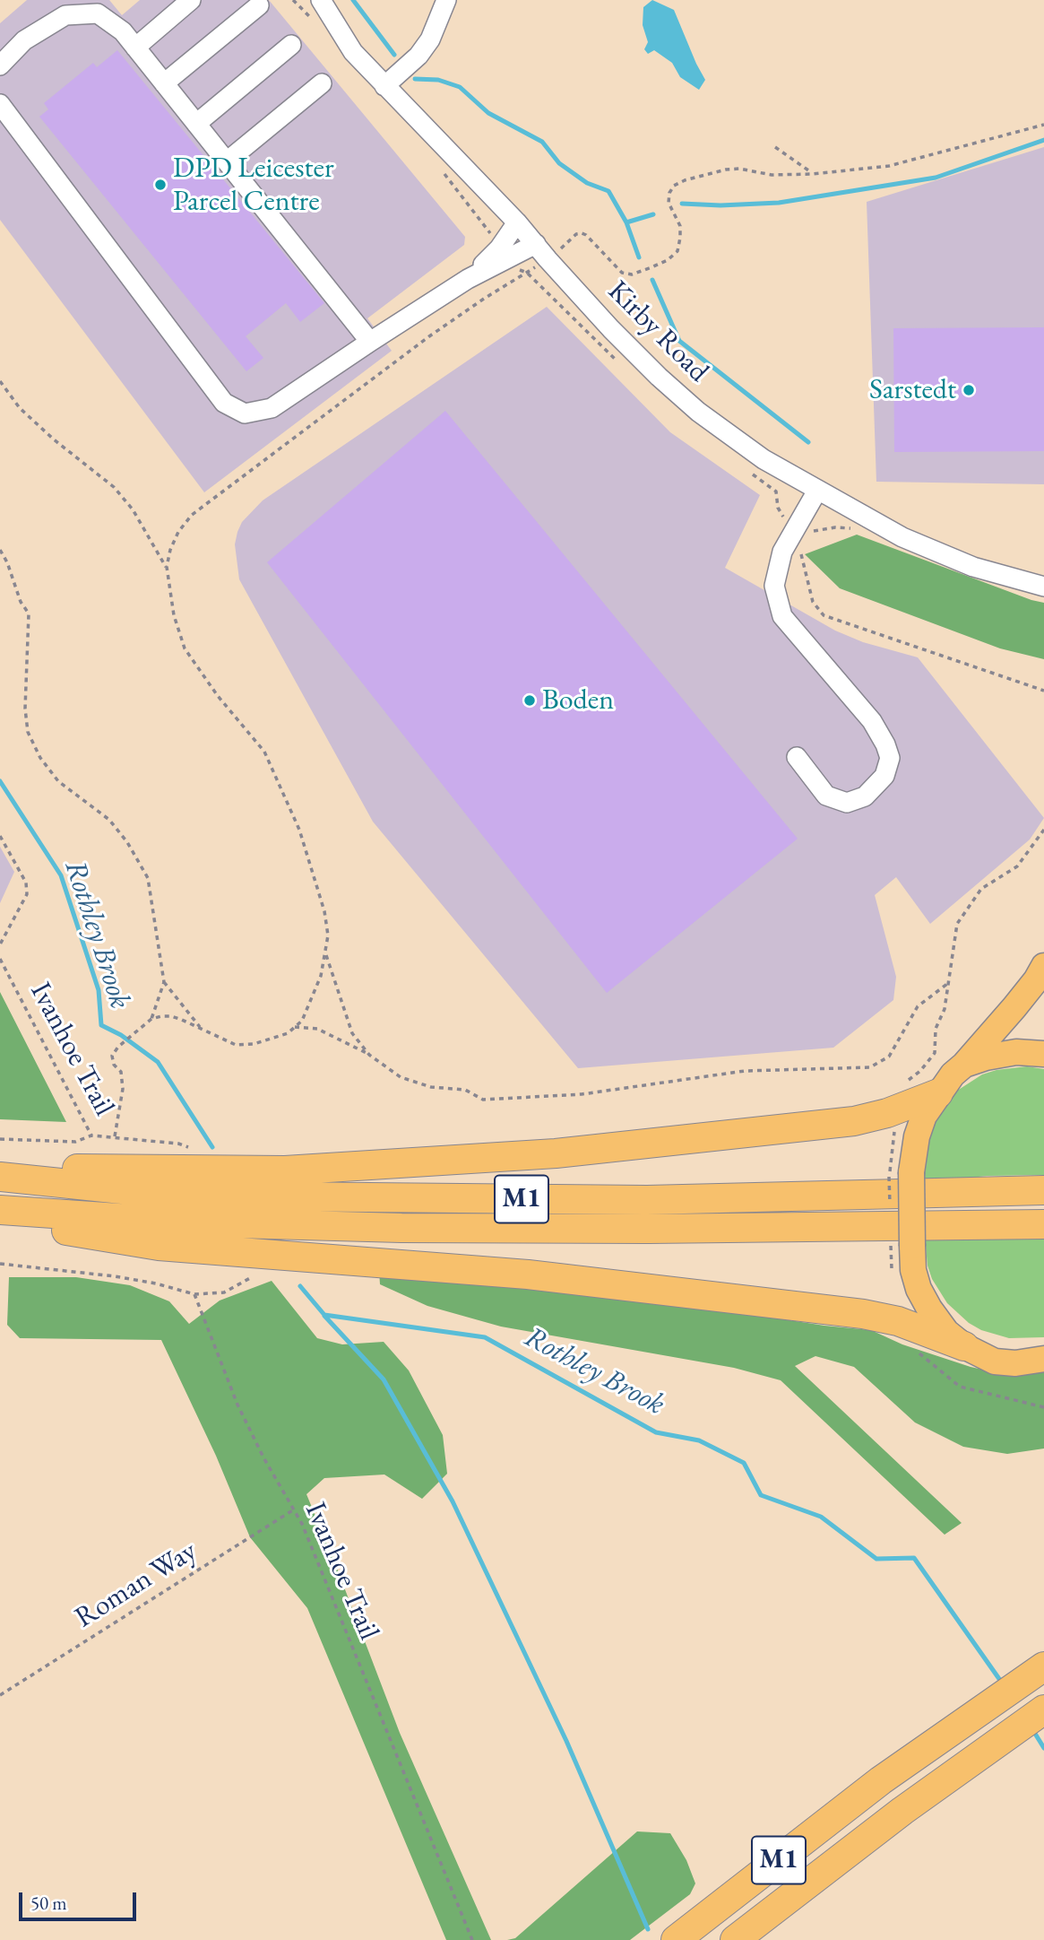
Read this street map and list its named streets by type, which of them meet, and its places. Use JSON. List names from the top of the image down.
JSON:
{
  "streets": {
    "highway": ["M1"],
    "street": ["Kirby Road"],
    "path": ["Ivanhoe Trail", "Roman Way"]
  },
  "crossings": [
    ["Ivanhoe Trail", "Roman Way"]
  ],
  "water": ["Rothley Brook"],
  "places": ["DPD Leicester Parcel Centre", "Sarstedt", "Boden"],
  "scale_bar": "50 m"
}
